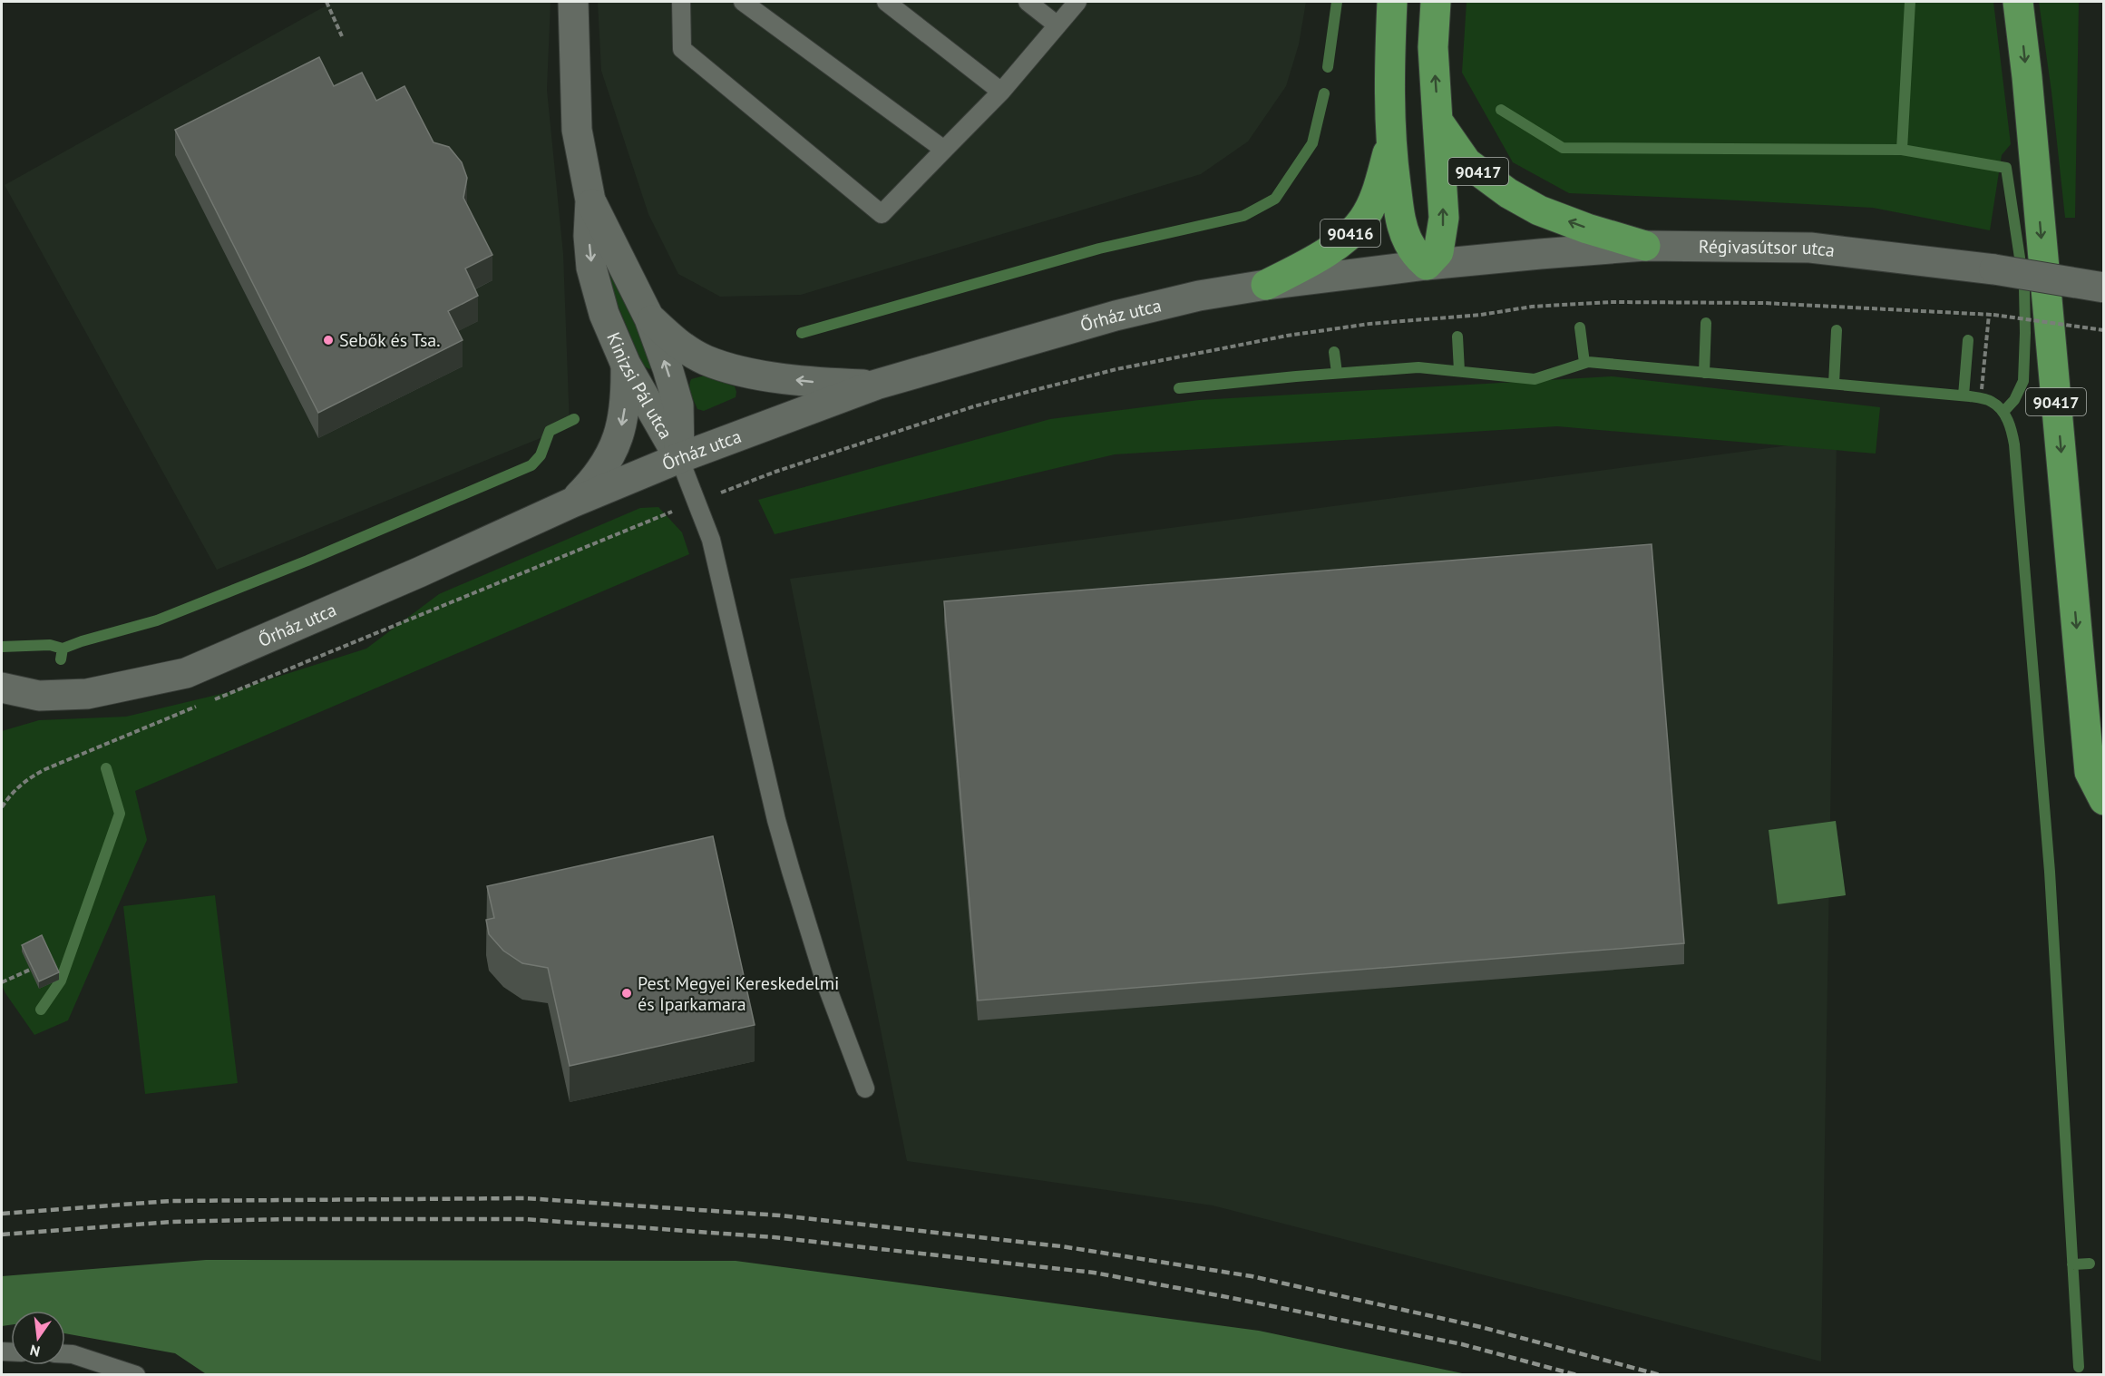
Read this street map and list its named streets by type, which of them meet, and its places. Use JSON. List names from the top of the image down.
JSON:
{
  "streets": {
    "highway": ["90417", "90416"],
    "street": ["Régivasútsor utca", "Őrház utca", "Kinizsi Pál utca"]
  },
  "crossings": [
    ["90417", "90416"],
    ["90417", "Régivasútsor utca"],
    ["90417", "Őrház utca"],
    ["90416", "Régivasútsor utca"],
    ["90416", "Őrház utca"],
    ["Régivasútsor utca", "Őrház utca"],
    ["Őrház utca", "Kinizsi Pál utca"]
  ],
  "places": ["Sebők és Tsa.", "Pest Megyei Kereskedelmi és Iparkamara"],
  "north": "bottom"
}
